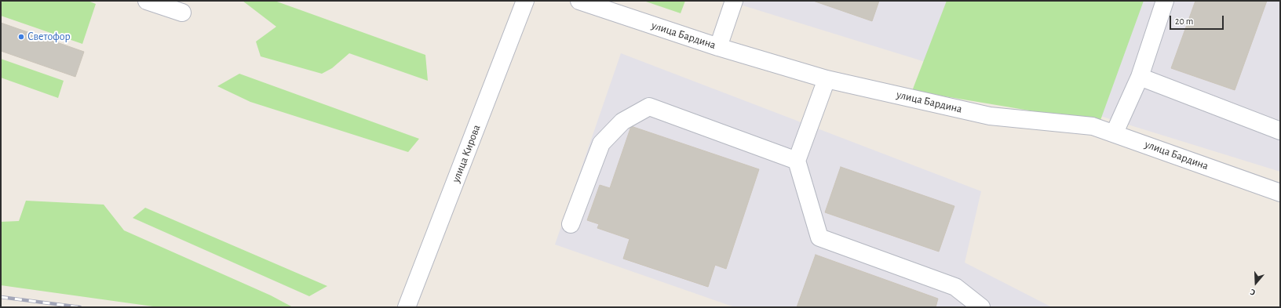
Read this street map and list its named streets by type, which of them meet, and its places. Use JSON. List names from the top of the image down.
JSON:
{
  "streets": {
    "street": ["улица Бардина", "улица Кирова"]
  },
  "places": ["Светофор"],
  "scale_bar": "20 m",
  "north": "bottom"
}
